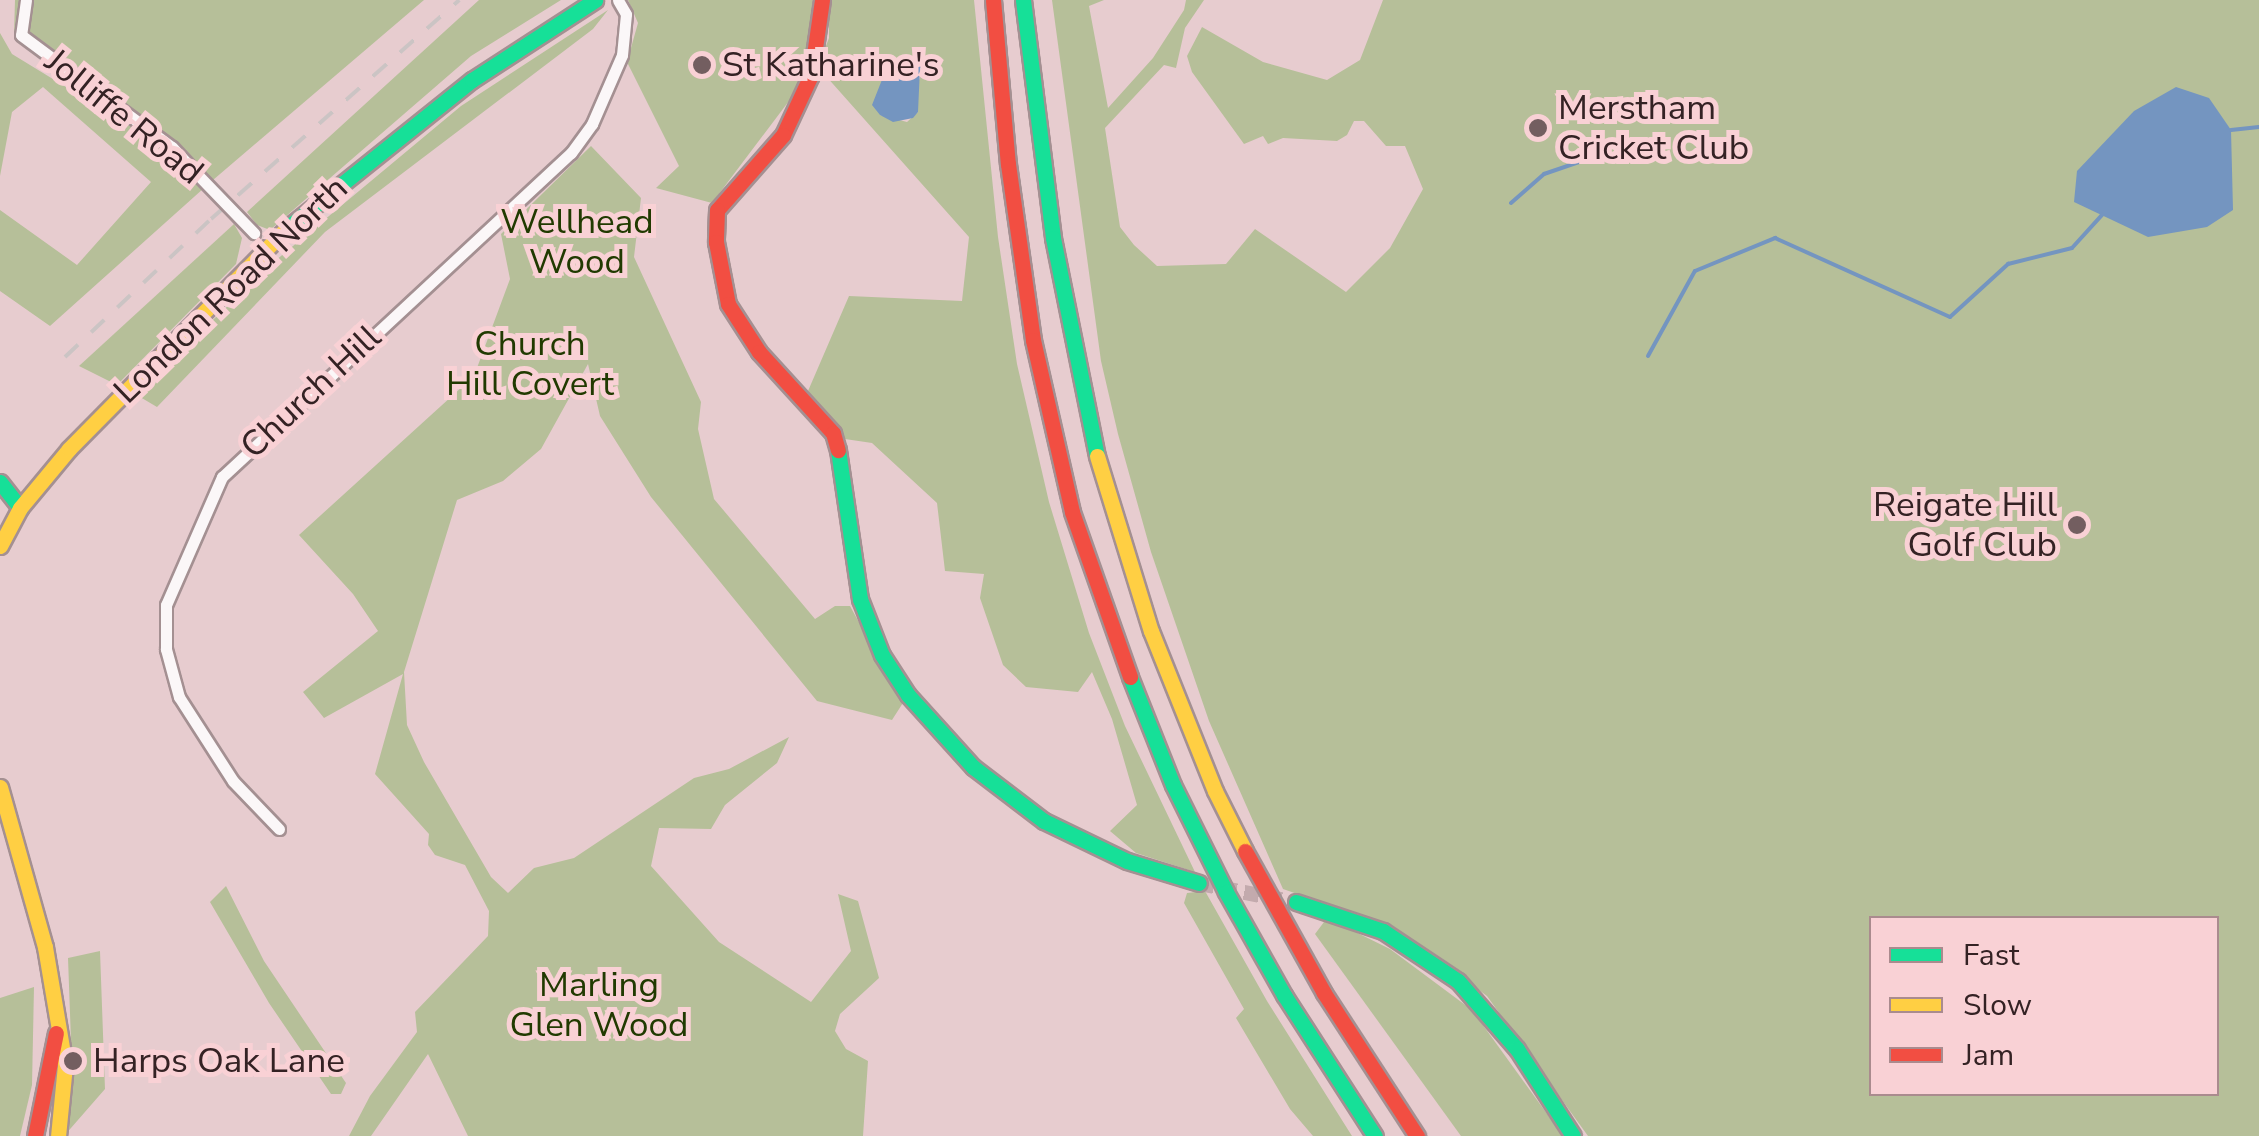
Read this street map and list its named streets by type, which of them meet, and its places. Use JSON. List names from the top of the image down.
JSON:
{
  "streets": {
    "main road": ["London Road North"],
    "street": ["Jolliffe Road", "Church Hill"]
  },
  "crossings": [
    ["Jolliffe Road", "London Road North"]
  ],
  "parks": ["Wellhead Wood", "Church Hill Covert", "Marling Glen Wood"],
  "places": [
    "St Katharine's",
    "Merstham Cricket Club",
    "Reigate Hill Golf Club",
    "Harps Oak Lane"
  ],
  "legend": ["Fast", "Slow", "Jam"]
}
